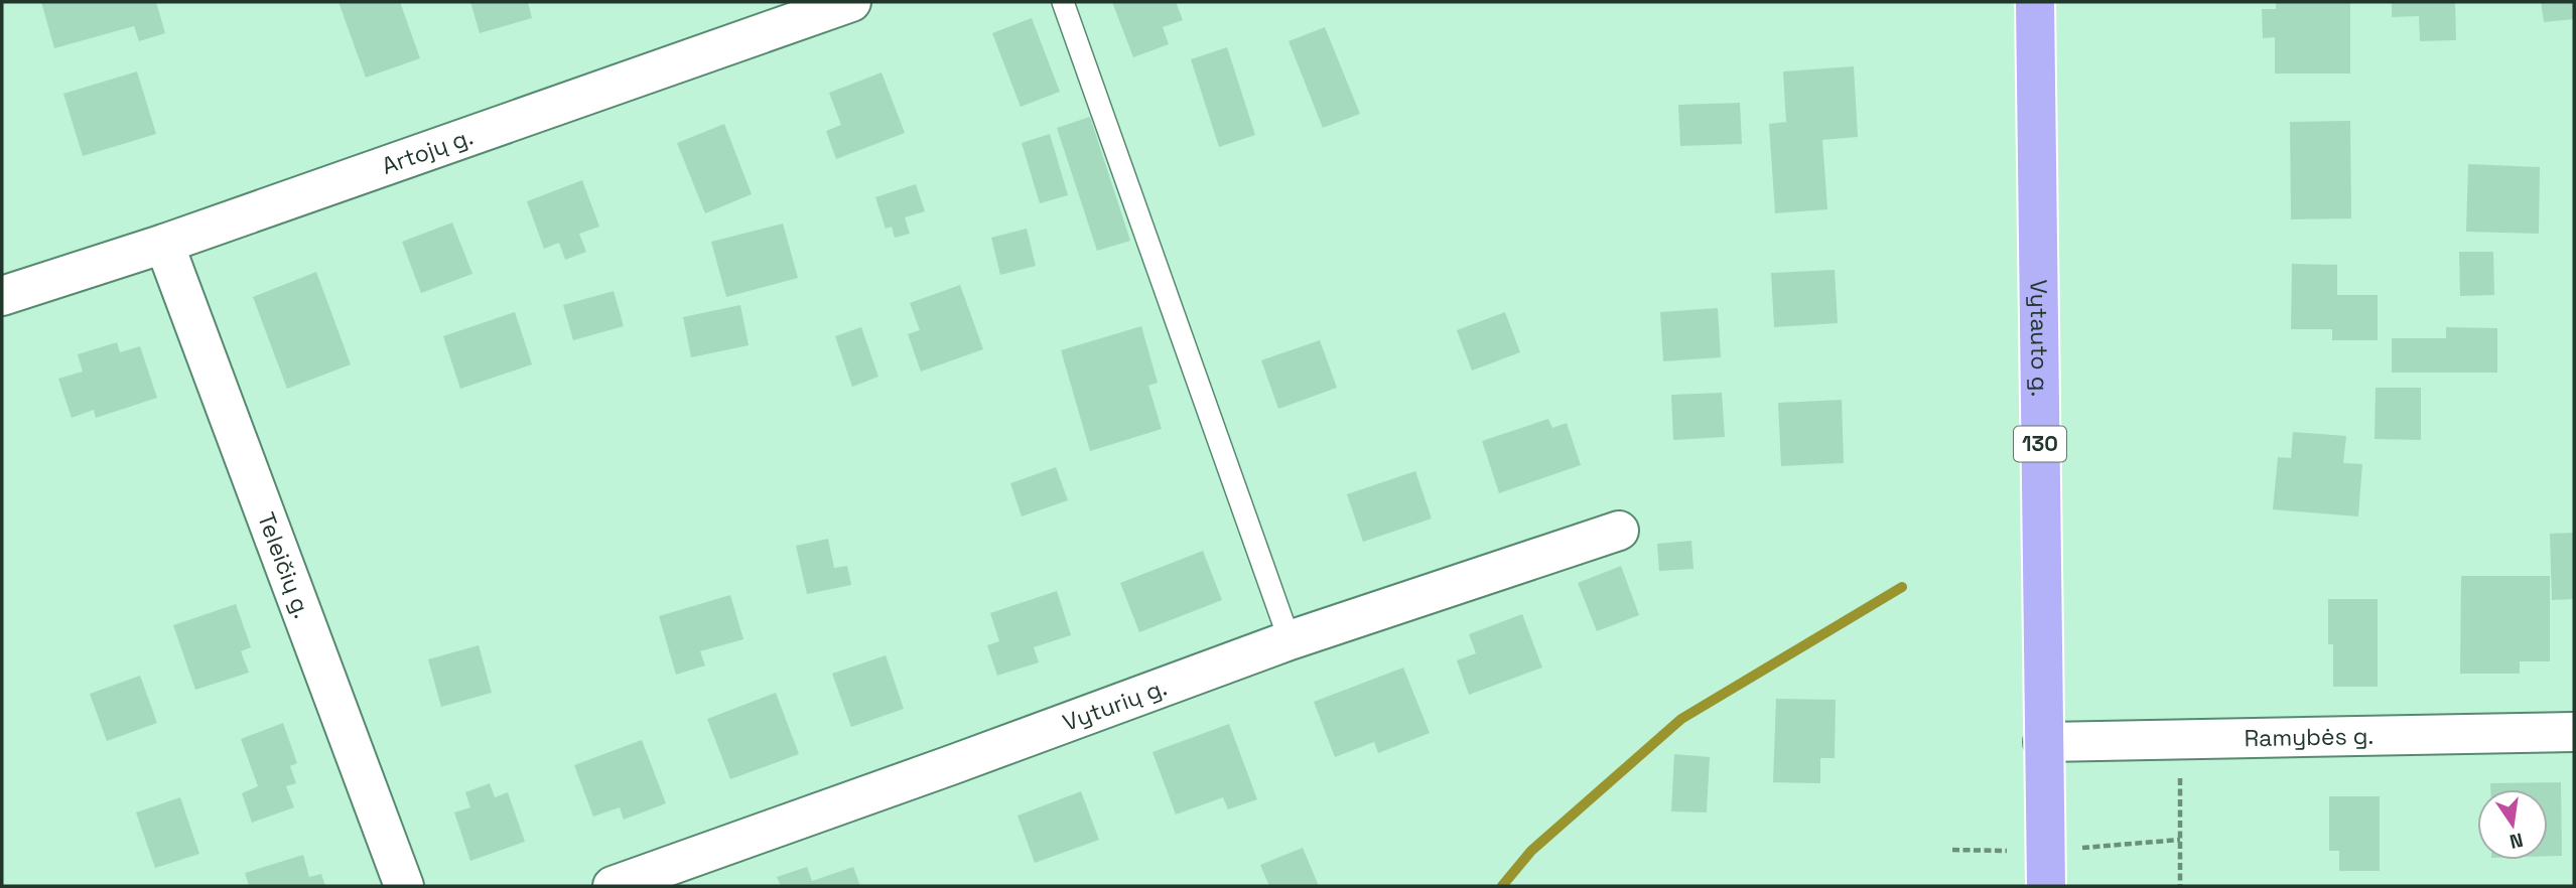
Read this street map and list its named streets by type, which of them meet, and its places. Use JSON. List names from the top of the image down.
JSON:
{
  "streets": {
    "main road": ["Vytauto g.", "130"],
    "street": [
      "Artojų g.",
      "Teleičių g.",
      "Vyturių g.",
      "Ramybės g."
    ]
  },
  "crossings": [
    ["Artojų g.", "Teleičių g."],
    ["Vytauto g.", "Ramybės g."]
  ],
  "north": "bottom"
}
